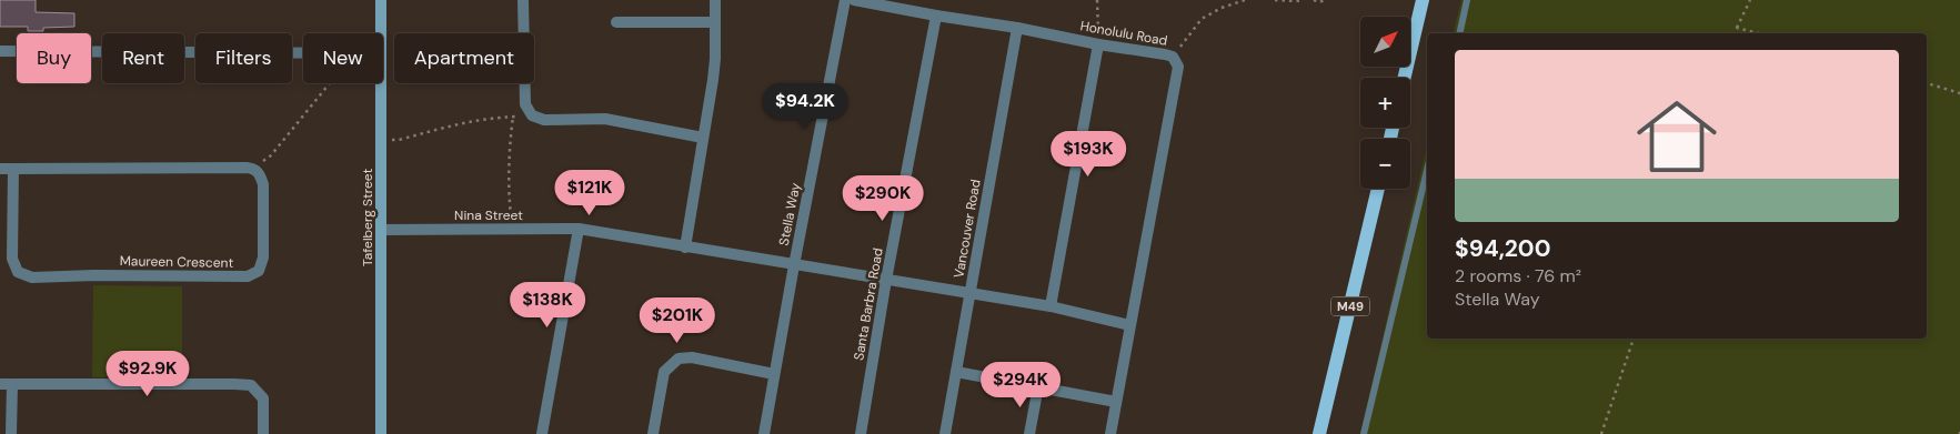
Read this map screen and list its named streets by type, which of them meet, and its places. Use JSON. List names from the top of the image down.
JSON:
{
  "streets": {
    "main road": ["M49"],
    "street": [
      "Honolulu Road",
      "Stella Way",
      "Nina Street",
      "Tafelberg Street",
      "Vancouver Road",
      "Maureen Crescent",
      "Santa Barbra Road"
    ]
  },
  "crossings": [
    ["Honolulu Road", "Nina Street"],
    ["Honolulu Road", "Vancouver Road"],
    ["Honolulu Road", "Santa Barbra Road"],
    ["Stella Way", "Nina Street"],
    ["Nina Street", "Tafelberg Street"],
    ["Nina Street", "Vancouver Road"],
    ["Nina Street", "Santa Barbra Road"]
  ],
  "north": "top right",
  "page": {
    "map_buttons": ["+", "−"],
    "chip": [
      "Buy",
      "Rent",
      "Filters",
      "New",
      "Apartment"
    ],
    "list": [
      {
        "name": "$94,200",
        "note": "2 rooms · 76 m² · Stella Way"
      }
    ],
    "price": [
      "$94.2K",
      "$193K",
      "$121K",
      "$290K",
      "$138K",
      "$201K",
      "$92.9K",
      "$294K"
    ]
  }
}
